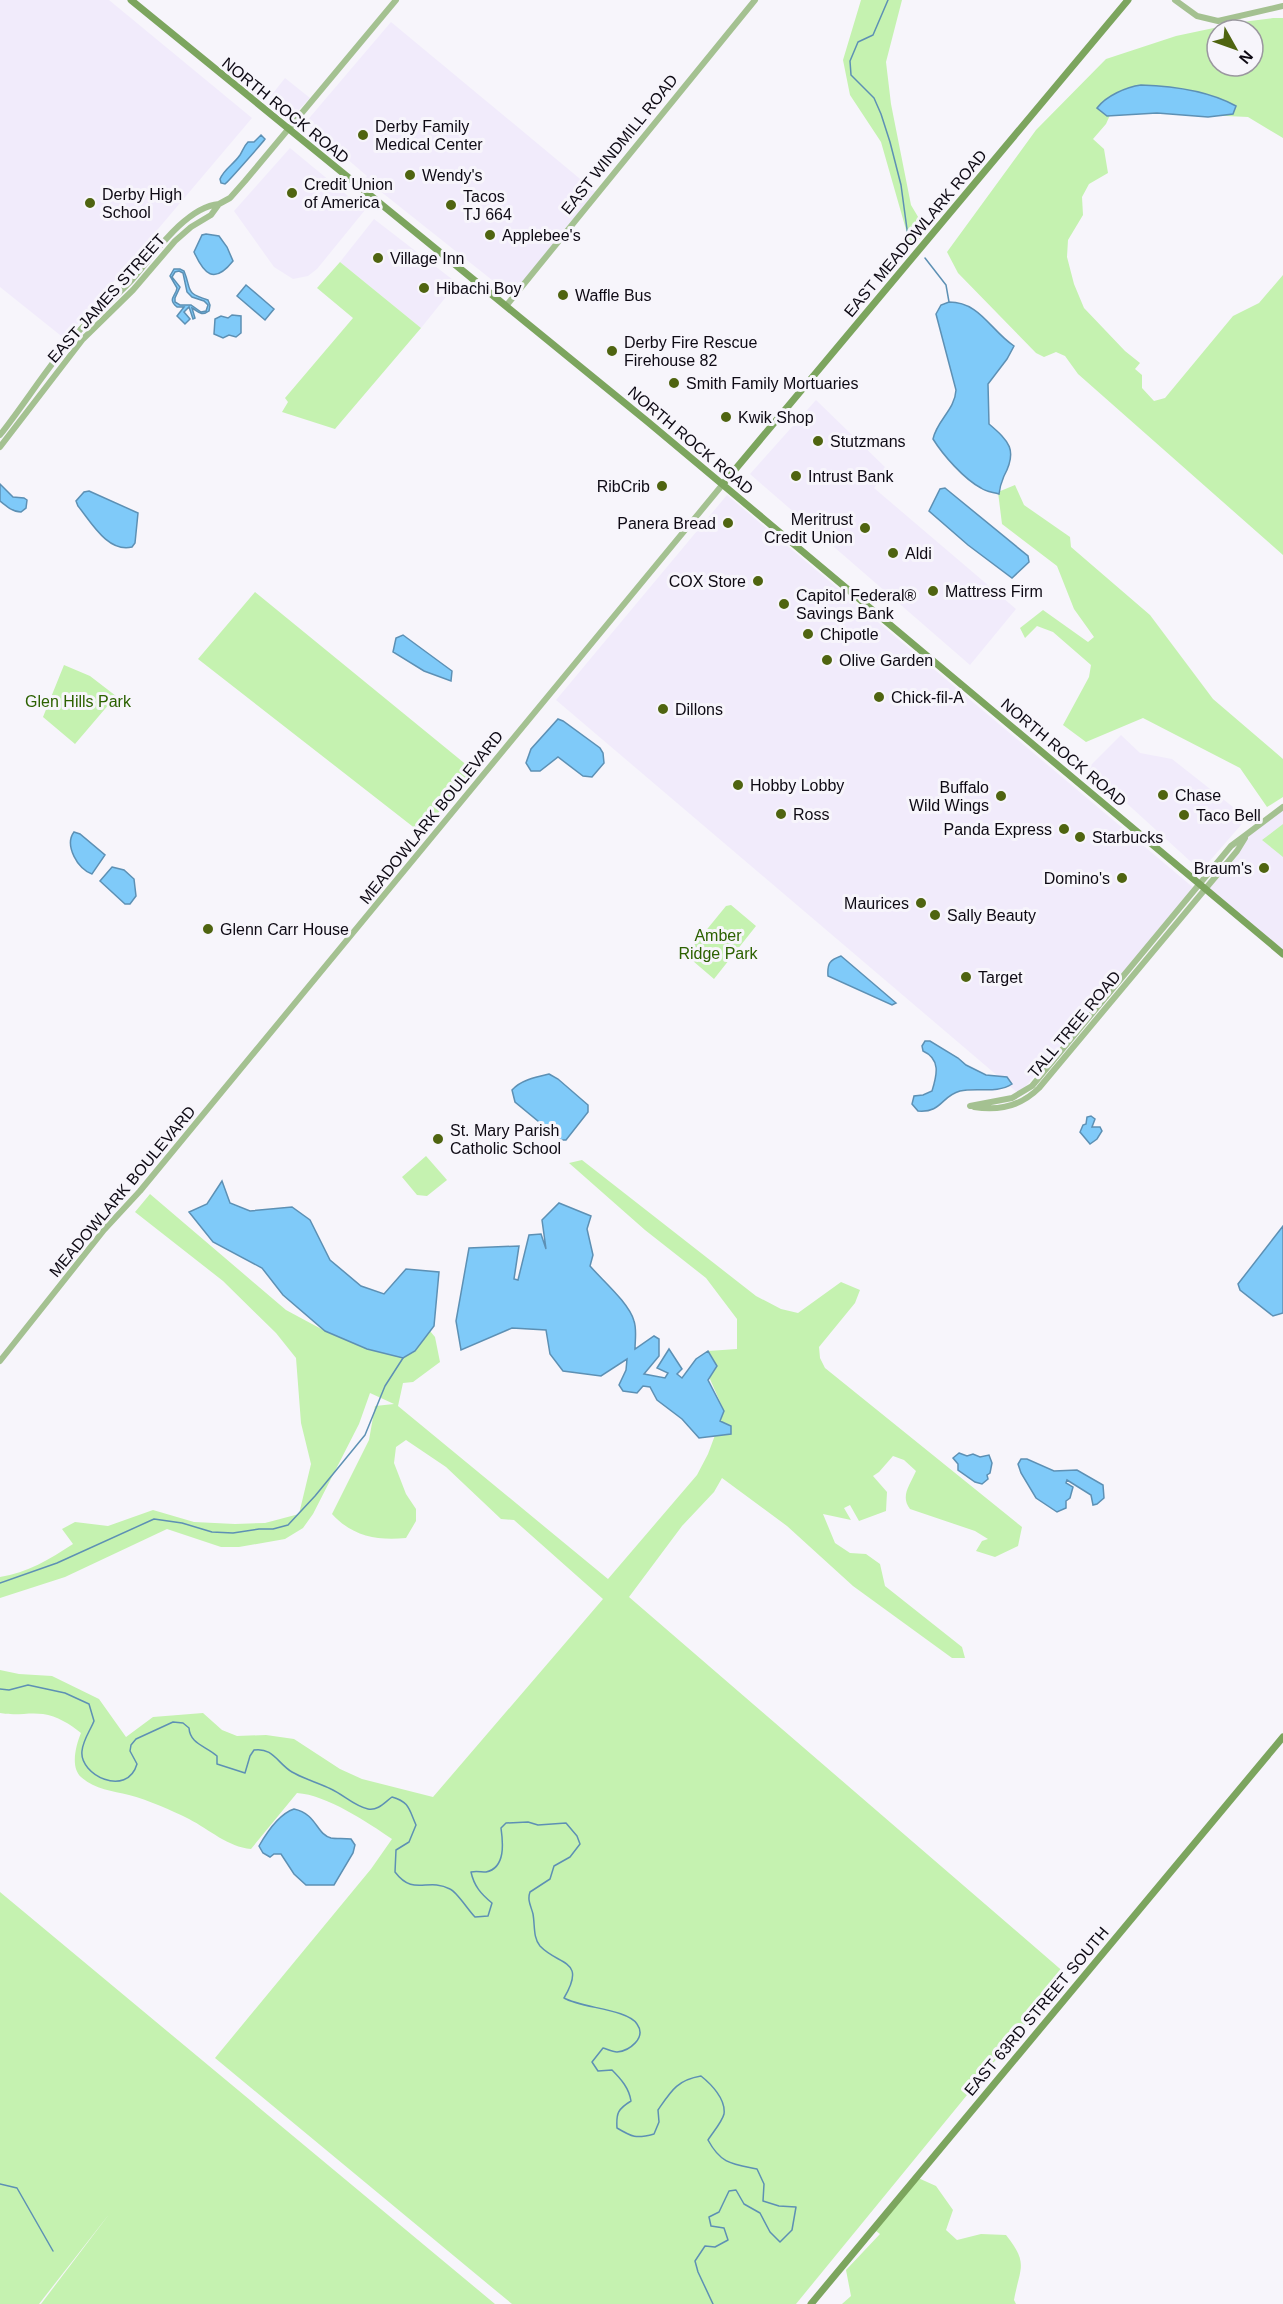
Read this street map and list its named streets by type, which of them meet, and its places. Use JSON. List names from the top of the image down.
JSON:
{
  "streets": {
    "main road": ["NORTH ROCK ROAD", "EAST MEADOWLARK ROAD", "EAST 63RD STREET SOUTH"],
    "street": [
      "EAST WINDMILL ROAD",
      "EAST JAMES STREET",
      "MEADOWLARK BOULEVARD",
      "TALL TREE ROAD"
    ]
  },
  "crossings": [
    ["NORTH ROCK ROAD", "EAST WINDMILL ROAD"],
    ["NORTH ROCK ROAD", "EAST MEADOWLARK ROAD"],
    ["NORTH ROCK ROAD", "EAST JAMES STREET"],
    ["NORTH ROCK ROAD", "MEADOWLARK BOULEVARD"],
    ["NORTH ROCK ROAD", "TALL TREE ROAD"],
    ["EAST MEADOWLARK ROAD", "MEADOWLARK BOULEVARD"]
  ],
  "parks": ["Glen Hills Park", "Amber Ridge Park"],
  "places": [
    "Derby Family Medical Center",
    "Wendy's",
    "Credit Union of America",
    "Derby High School",
    "Tacos TJ 664",
    "Applebee's",
    "Village Inn",
    "Hibachi Boy",
    "Waffle Bus",
    "Derby Fire Rescue Firehouse 82",
    "Smith Family Mortuaries",
    "Kwik Shop",
    "Stutzmans",
    "Intrust Bank",
    "RibCrib",
    "Panera Bread",
    "Meritrust Credit Union",
    "Aldi",
    "COX Store",
    "Mattress Firm",
    "Capitol Federal® Savings Bank",
    "Chipotle",
    "Olive Garden",
    "Chick-fil-A",
    "Dillons",
    "Hobby Lobby",
    "Chase",
    "Buffalo Wild Wings",
    "Ross",
    "Taco Bell",
    "Panda Express",
    "Starbucks",
    "Braum's",
    "Domino's",
    "Maurices",
    "Sally Beauty",
    "Glenn Carr House",
    "Target",
    "St. Mary Parish Catholic School"
  ],
  "north": "bottom right"
}
